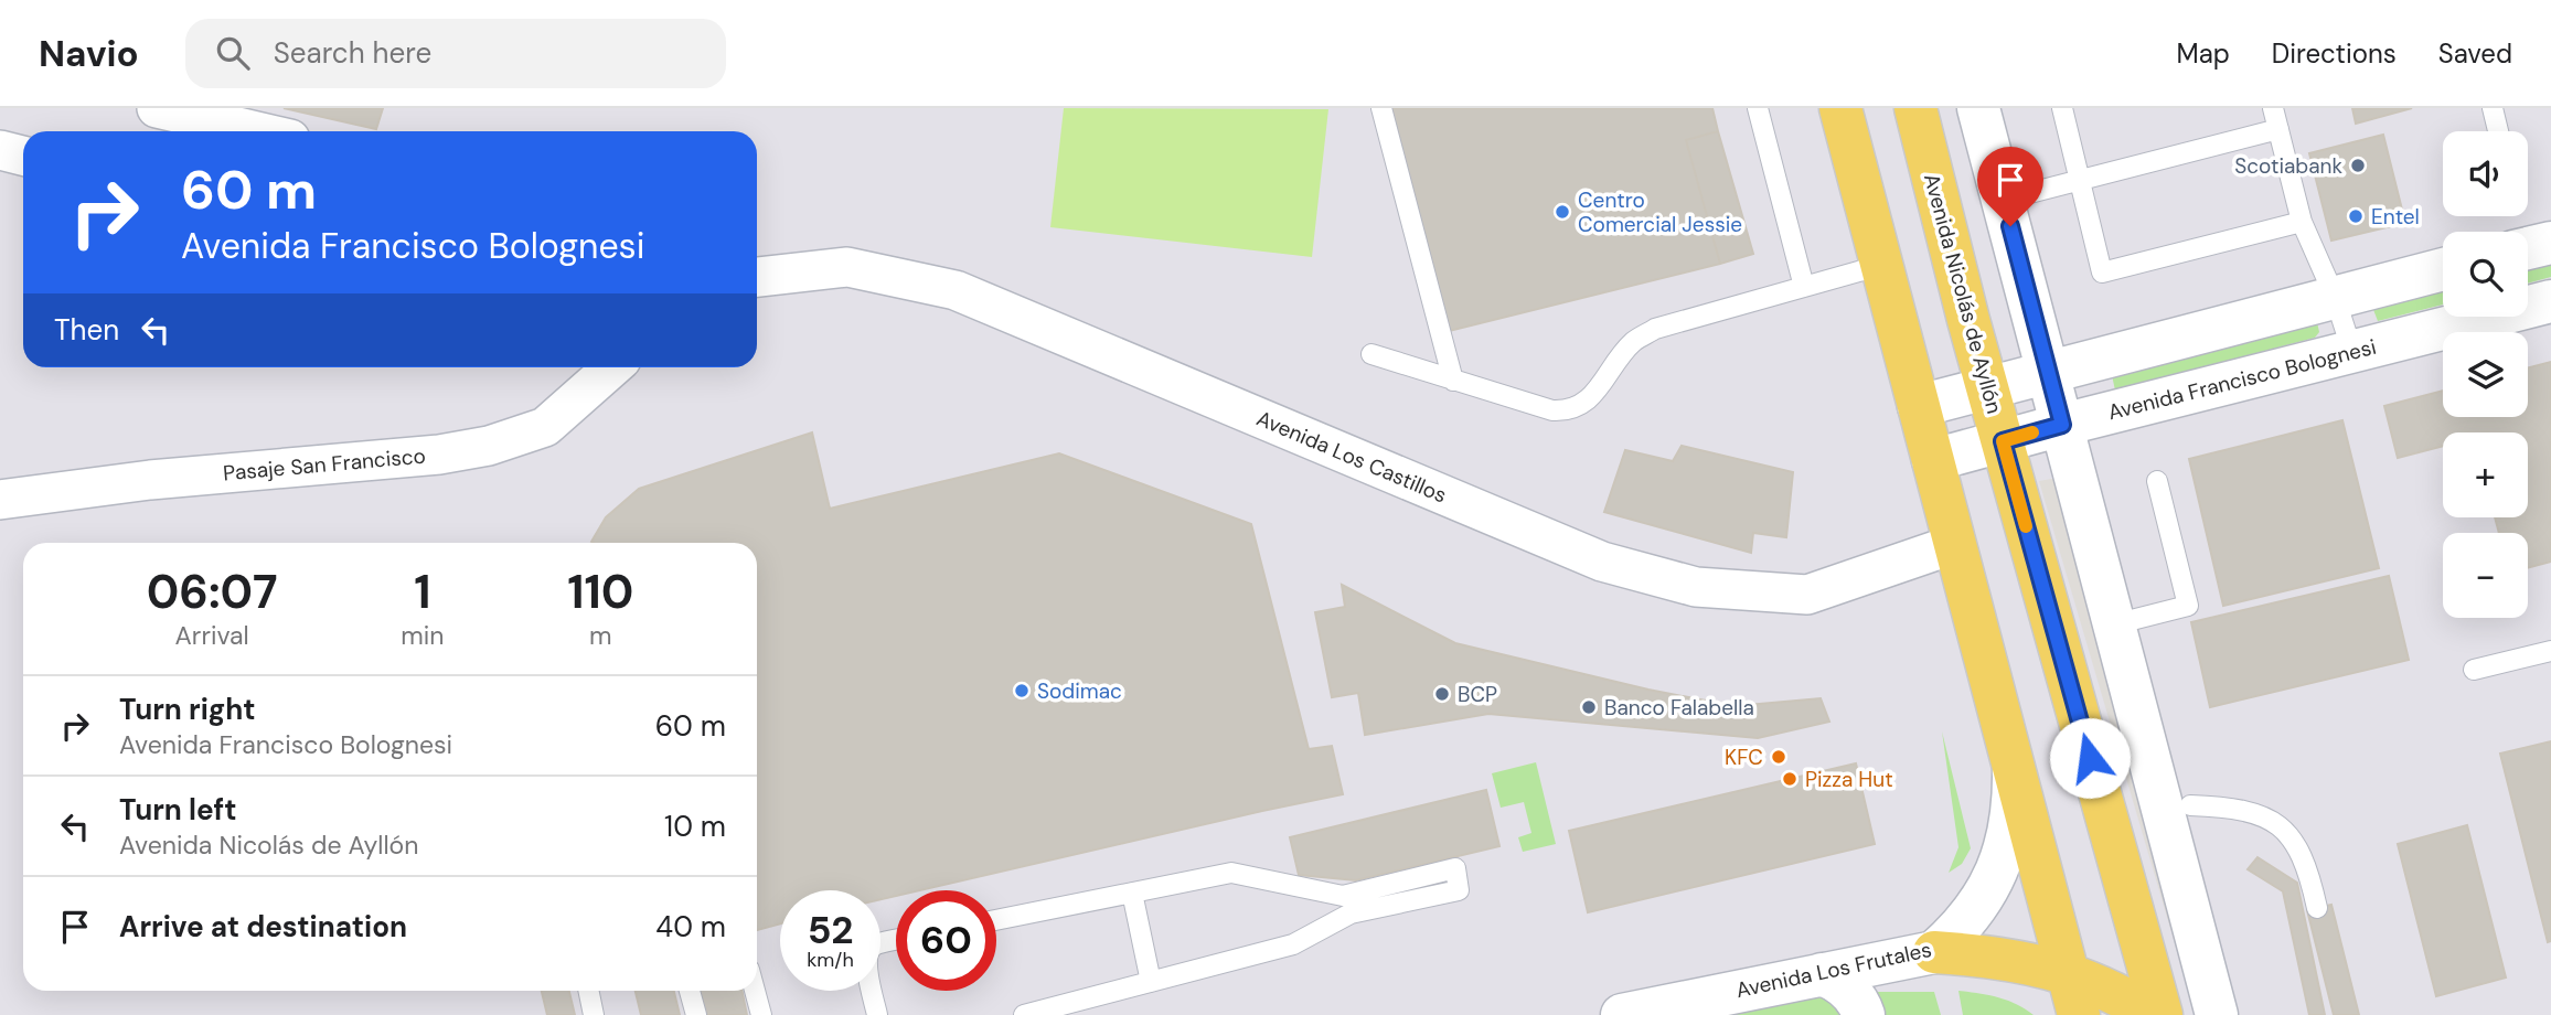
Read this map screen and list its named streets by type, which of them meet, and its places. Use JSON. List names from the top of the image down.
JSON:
{
  "streets": {
    "main road": ["Avenida Nicolás de Ayllón", "Avenida Francisco Bolognesi", "Avenida Los Frutales"],
    "street": ["Avenida Los Castillos", "Pasaje San Francisco"]
  },
  "crossings": [
    ["Avenida Nicolás de Ayllón", "Avenida Francisco Bolognesi"]
  ],
  "places": [
    "Scotiabank",
    "Centro Comercial Jessie",
    "Entel",
    "Sodimac",
    "BCP",
    "Banco Falabella",
    "KFC",
    "Pizza Hut"
  ],
  "page": {
    "header": "Navio",
    "search": "Search here",
    "nav": ["Map", "Directions", "Saved"],
    "map_buttons": ["+", "−"],
    "turn": ["60 m", "Avenida Francisco Bolognesi"],
    "then": "Then",
    "eta": [
      "06:07",
      "Arrival",
      "1",
      "min",
      "110",
      "m"
    ],
    "list": [
      {
        "name": "Turn right",
        "note": "Avenida Francisco Bolognesi",
        "value": "60 m"
      },
      {
        "name": "Turn left",
        "note": "Avenida Nicolás de Ayllón",
        "value": "10 m"
      },
      {
        "name": "Arrive at destination",
        "value": "40 m"
      }
    ],
    "speed": "52 km/h",
    "limit": "60"
  }
}
